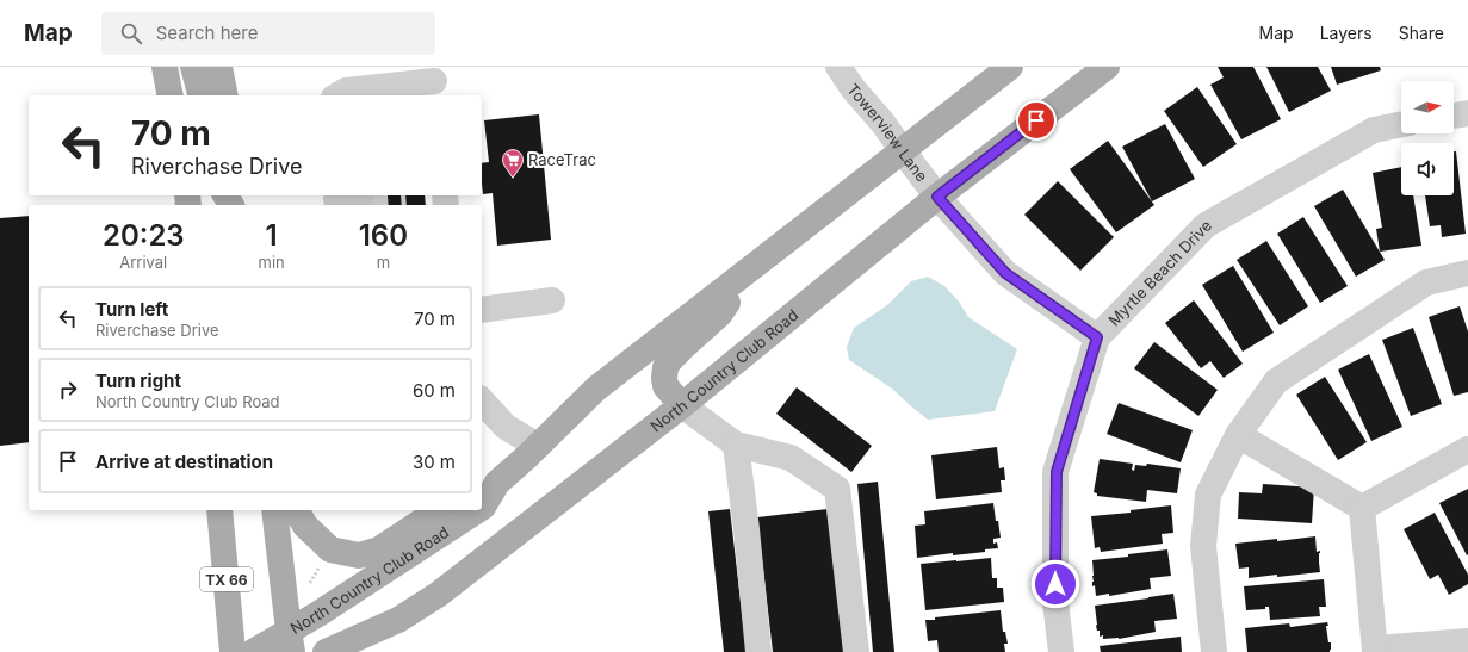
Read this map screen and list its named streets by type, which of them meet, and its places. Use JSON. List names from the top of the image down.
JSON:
{
  "streets": {
    "main road": ["North Country Club Road", "TX 66"],
    "street": ["Towerview Lane", "Myrtle Beach Drive"]
  },
  "crossings": [
    ["Towerview Lane", "Myrtle Beach Drive"],
    ["Towerview Lane", "North Country Club Road"]
  ],
  "places": {
    "supermarket": ["RaceTrac"]
  },
  "north": "right",
  "page": {
    "header": "Map",
    "search": "Search here",
    "nav": ["Map", "Layers", "Share"],
    "turn": ["70 m", "Riverchase Drive"],
    "eta": [
      "20:23",
      "Arrival",
      "1",
      "min",
      "160",
      "m"
    ],
    "list": [
      {
        "name": "Turn left",
        "note": "Riverchase Drive",
        "value": "70 m"
      },
      {
        "name": "Turn right",
        "note": "North Country Club Road",
        "value": "60 m"
      },
      {
        "name": "Arrive at destination",
        "value": "30 m"
      }
    ]
  }
}
